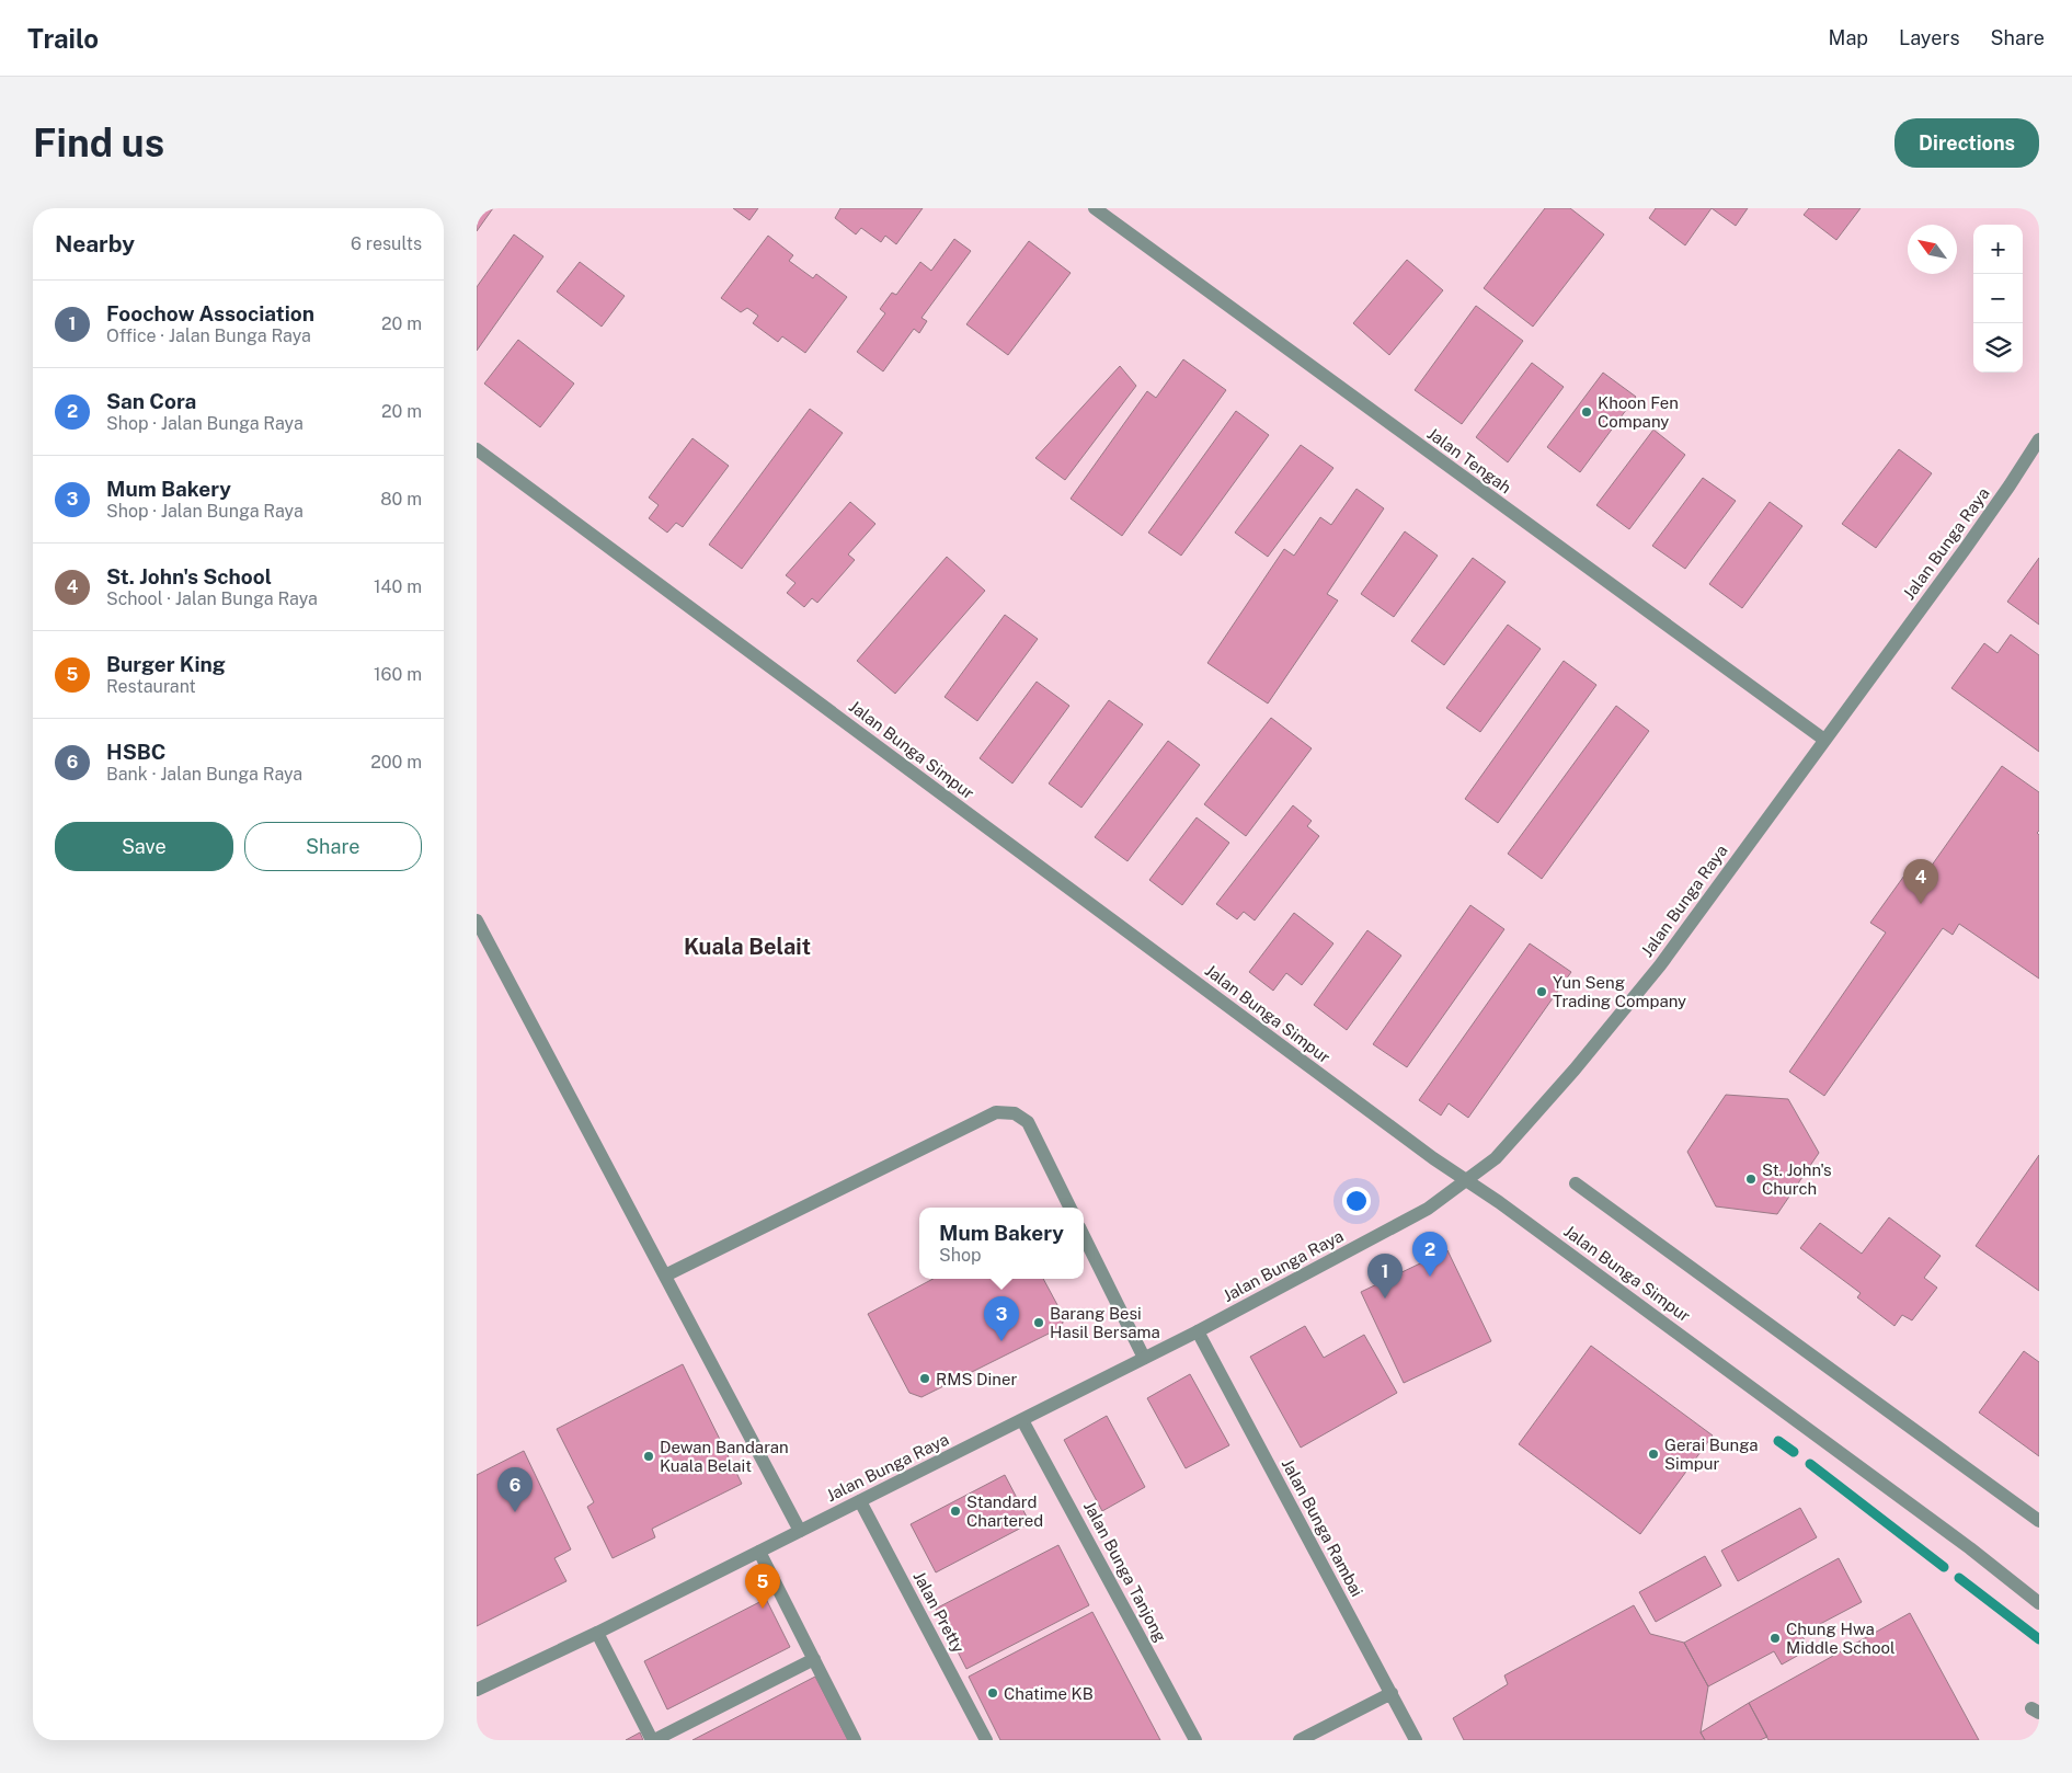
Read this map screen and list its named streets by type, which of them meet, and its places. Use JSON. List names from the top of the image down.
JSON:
{
  "streets": {
    "street": [
      "Jalan Tengah",
      "Jalan Bunga Raya",
      "Jalan Bunga Simpur",
      "Jalan Bunga Rambai",
      "Jalan Bunga Tanjong",
      "Jalan Pretty"
    ]
  },
  "crossings": [
    ["Jalan Tengah", "Jalan Bunga Raya"],
    ["Jalan Bunga Raya", "Jalan Bunga Simpur"],
    ["Jalan Bunga Raya", "Jalan Bunga Rambai"],
    ["Jalan Bunga Raya", "Jalan Bunga Tanjong"],
    ["Jalan Bunga Raya", "Jalan Pretty"]
  ],
  "districts": ["Kuala Belait"],
  "places": [
    "Khoon Fen Company",
    "Yun Seng Trading Company",
    "St. John's Church",
    "Barang Besi Hasil Bersama",
    "RMS Diner",
    "Gerai Bunga Simpur",
    "Dewan Bandaran Kuala Belait",
    "Standard Chartered",
    "Chung Hwa Middle School",
    "Chatime KB"
  ],
  "north": "top left",
  "page": {
    "header": "Trailo",
    "nav": ["Map", "Layers", "Share"],
    "buttons": [
      "Directions",
      ["Save", "Share"]
    ],
    "title": "Find us",
    "heading": ["Nearby", "6 results"],
    "map_buttons": ["+", "−"],
    "list": [
      {
        "mark": "1",
        "name": "Foochow Association",
        "note": "Office · Jalan Bunga Raya",
        "value": "20 m"
      },
      {
        "mark": "2",
        "name": "San Cora",
        "note": "Shop · Jalan Bunga Raya",
        "value": "20 m"
      },
      {
        "mark": "3",
        "name": "Mum Bakery",
        "note": "Shop · Jalan Bunga Raya",
        "value": "80 m"
      },
      {
        "mark": "4",
        "name": "St. John's School",
        "note": "School · Jalan Bunga Raya",
        "value": "140 m"
      },
      {
        "mark": "5",
        "name": "Burger King",
        "note": "Restaurant",
        "value": "160 m"
      },
      {
        "mark": "6",
        "name": "HSBC",
        "note": "Bank · Jalan Bunga Raya",
        "value": "200 m"
      }
    ],
    "pins": [
      "4",
      "2",
      "1",
      "3",
      "6",
      "5"
    ],
    "popup": ["Mum Bakery", "Shop"]
  }
}
